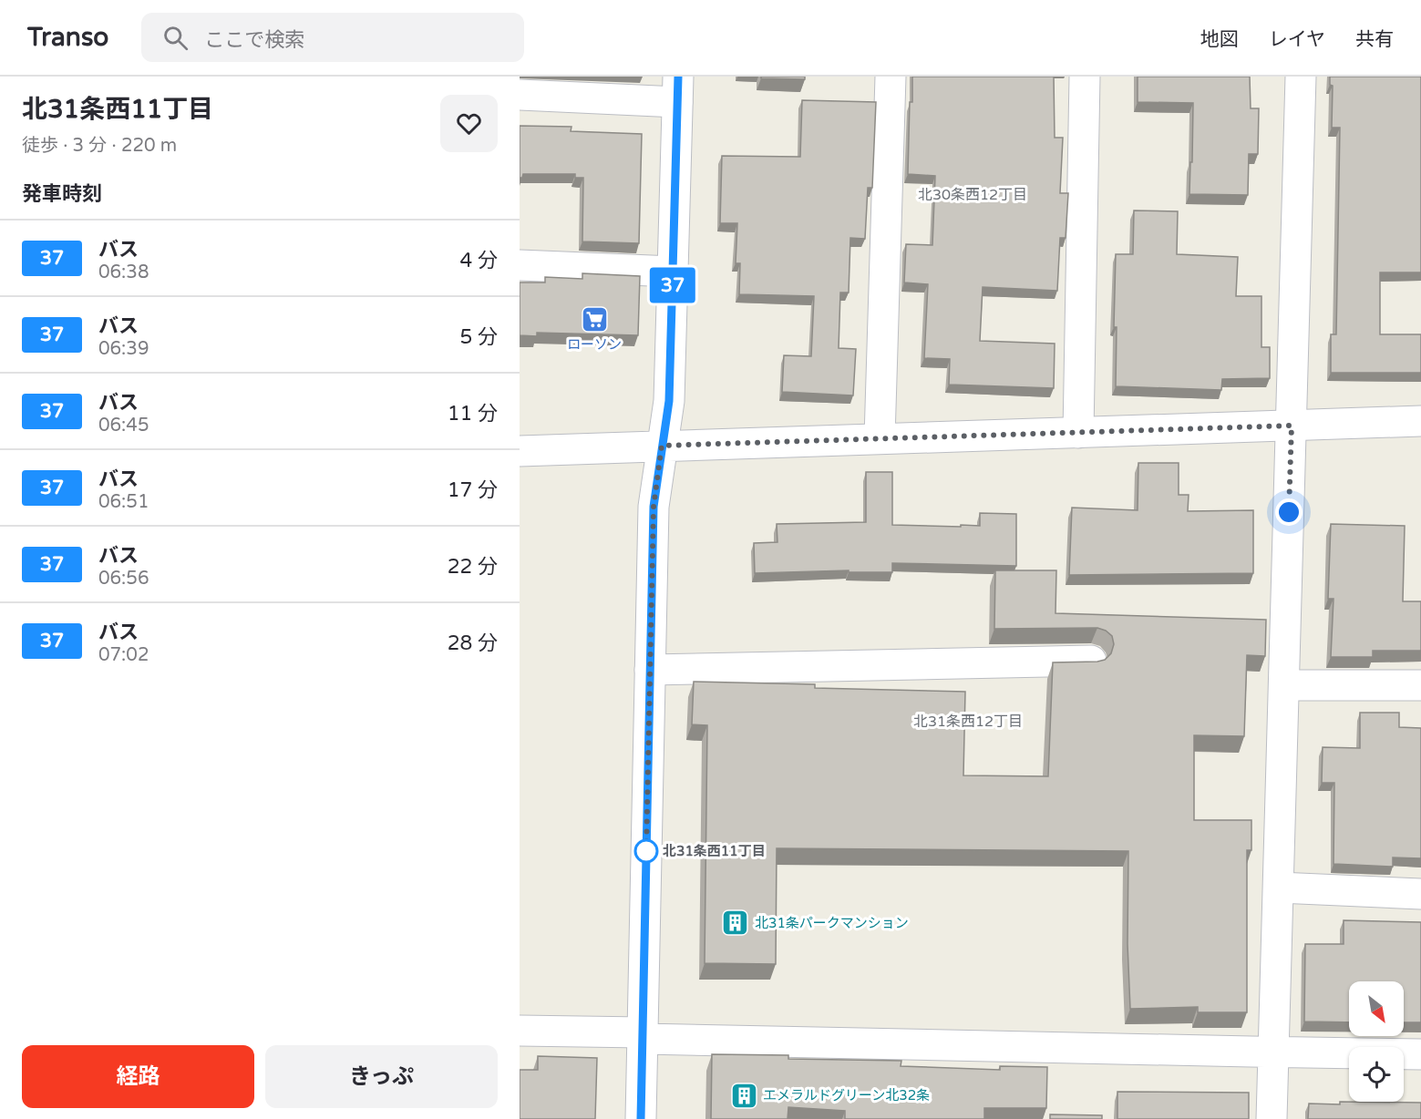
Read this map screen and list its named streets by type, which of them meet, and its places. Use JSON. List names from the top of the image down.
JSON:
{
  "districts": ["北30条西12丁目", "北31条西12丁目"],
  "places": {
    "supermarket": ["ローソン"],
    "other": ["北31条西11丁目"],
    "building": ["北31条パークマンション", "エメラルドグリーン北32条"]
  },
  "lines": ["bus line 37"],
  "north": "bottom right",
  "page": {
    "header": "Transo",
    "search": "ここで検索",
    "nav": ["地図", "レイヤ", "共有"],
    "heading": [
      ["北31条西11丁目", "徒歩 · 3 分 · 220 m"],
      "発車時刻"
    ],
    "on_map": "37",
    "list": [
      {
        "mark": "37",
        "name": "バス",
        "note": "06:38",
        "value": "4 分"
      },
      {
        "mark": "37",
        "name": "バス",
        "note": "06:39",
        "value": "5 分"
      },
      {
        "mark": "37",
        "name": "バス",
        "note": "06:45",
        "value": "11 分"
      },
      {
        "mark": "37",
        "name": "バス",
        "note": "06:51",
        "value": "17 分"
      },
      {
        "mark": "37",
        "name": "バス",
        "note": "06:56",
        "value": "22 分"
      },
      {
        "mark": "37",
        "name": "バス",
        "note": "07:02",
        "value": "28 分"
      }
    ],
    "buttons": ["経路", "きっぷ"]
  }
}
